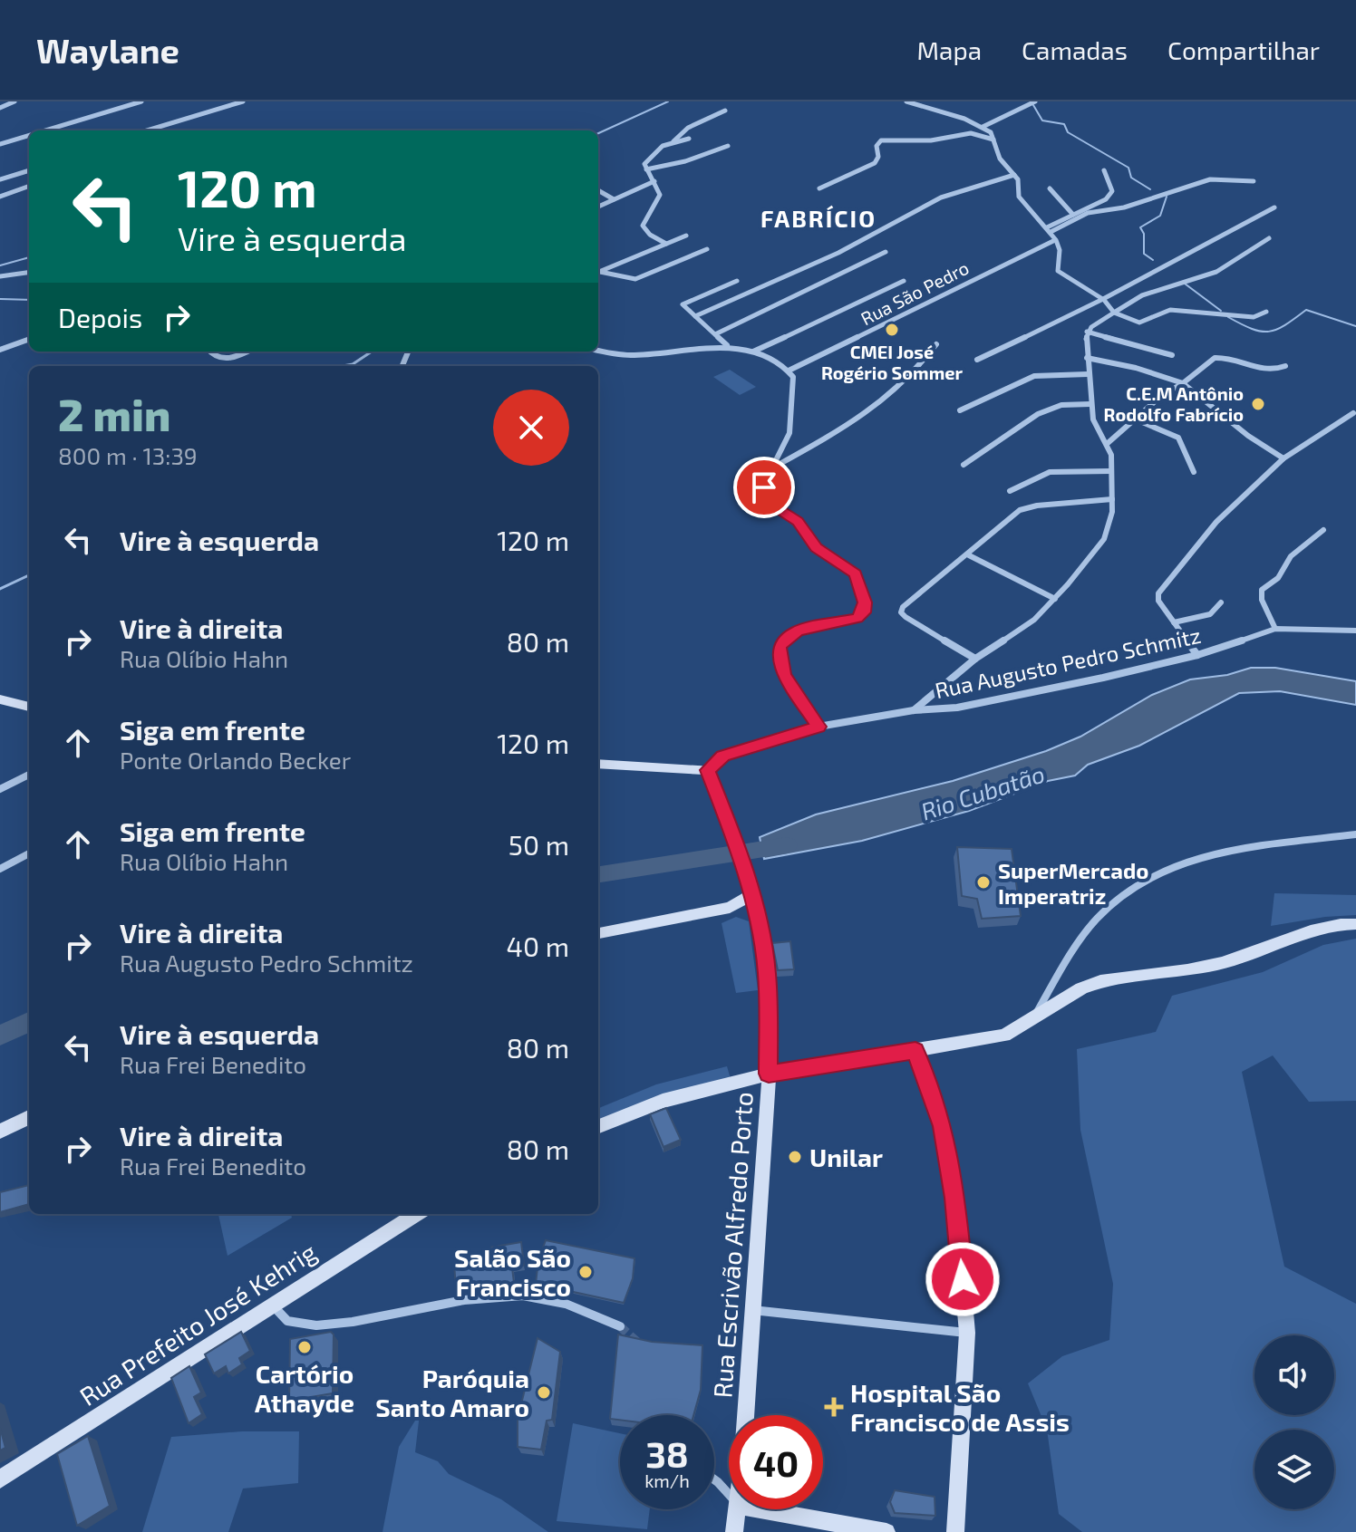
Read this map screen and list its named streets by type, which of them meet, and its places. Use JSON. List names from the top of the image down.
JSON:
{
  "streets": {
    "main road": ["Rua Escrivão Alfredo Porto", "Rua Prefeito José Kehrig"],
    "street": ["Rua São Pedro", "Rua Augusto Pedro Schmitz"]
  },
  "crossings": [
    ["Rua Augusto Pedro Schmitz", "Rua Escrivão Alfredo Porto"]
  ],
  "districts": ["FABRÍCIO"],
  "water": ["Rio Cubatão"],
  "places": {
    "other": [
      "CMEI José Rogério Sommer",
      "C.E.M Antônio Rodolfo Fabrício",
      "SuperMercado Imperatriz",
      "Unilar",
      "Salão São Francisco",
      "Cartório Athayde",
      "Paróquia Santo Amaro"
    ],
    "health": ["Hospital São Francisco de Assis"]
  },
  "page": {
    "header": "Waylane",
    "nav": ["Mapa", "Camadas", "Compartilhar"],
    "turn": ["120 m", "Vire à esquerda"],
    "then": "Depois",
    "heading": ["2 min", "800 m · 13:39"],
    "list": [
      {
        "name": "Vire à esquerda",
        "value": "120 m"
      },
      {
        "name": "Vire à direita",
        "note": "Rua Olíbio Hahn",
        "value": "80 m"
      },
      {
        "name": "Siga em frente",
        "note": "Ponte Orlando Becker",
        "value": "120 m"
      },
      {
        "name": "Siga em frente",
        "note": "Rua Olíbio Hahn",
        "value": "50 m"
      },
      {
        "name": "Vire à direita",
        "note": "Rua Augusto Pedro Schmitz",
        "value": "40 m"
      },
      {
        "name": "Vire à esquerda",
        "note": "Rua Frei Benedito",
        "value": "80 m"
      },
      {
        "name": "Vire à direita",
        "note": "Rua Frei Benedito",
        "value": "80 m"
      }
    ],
    "speed": "38 km/h",
    "limit": "40"
  }
}
